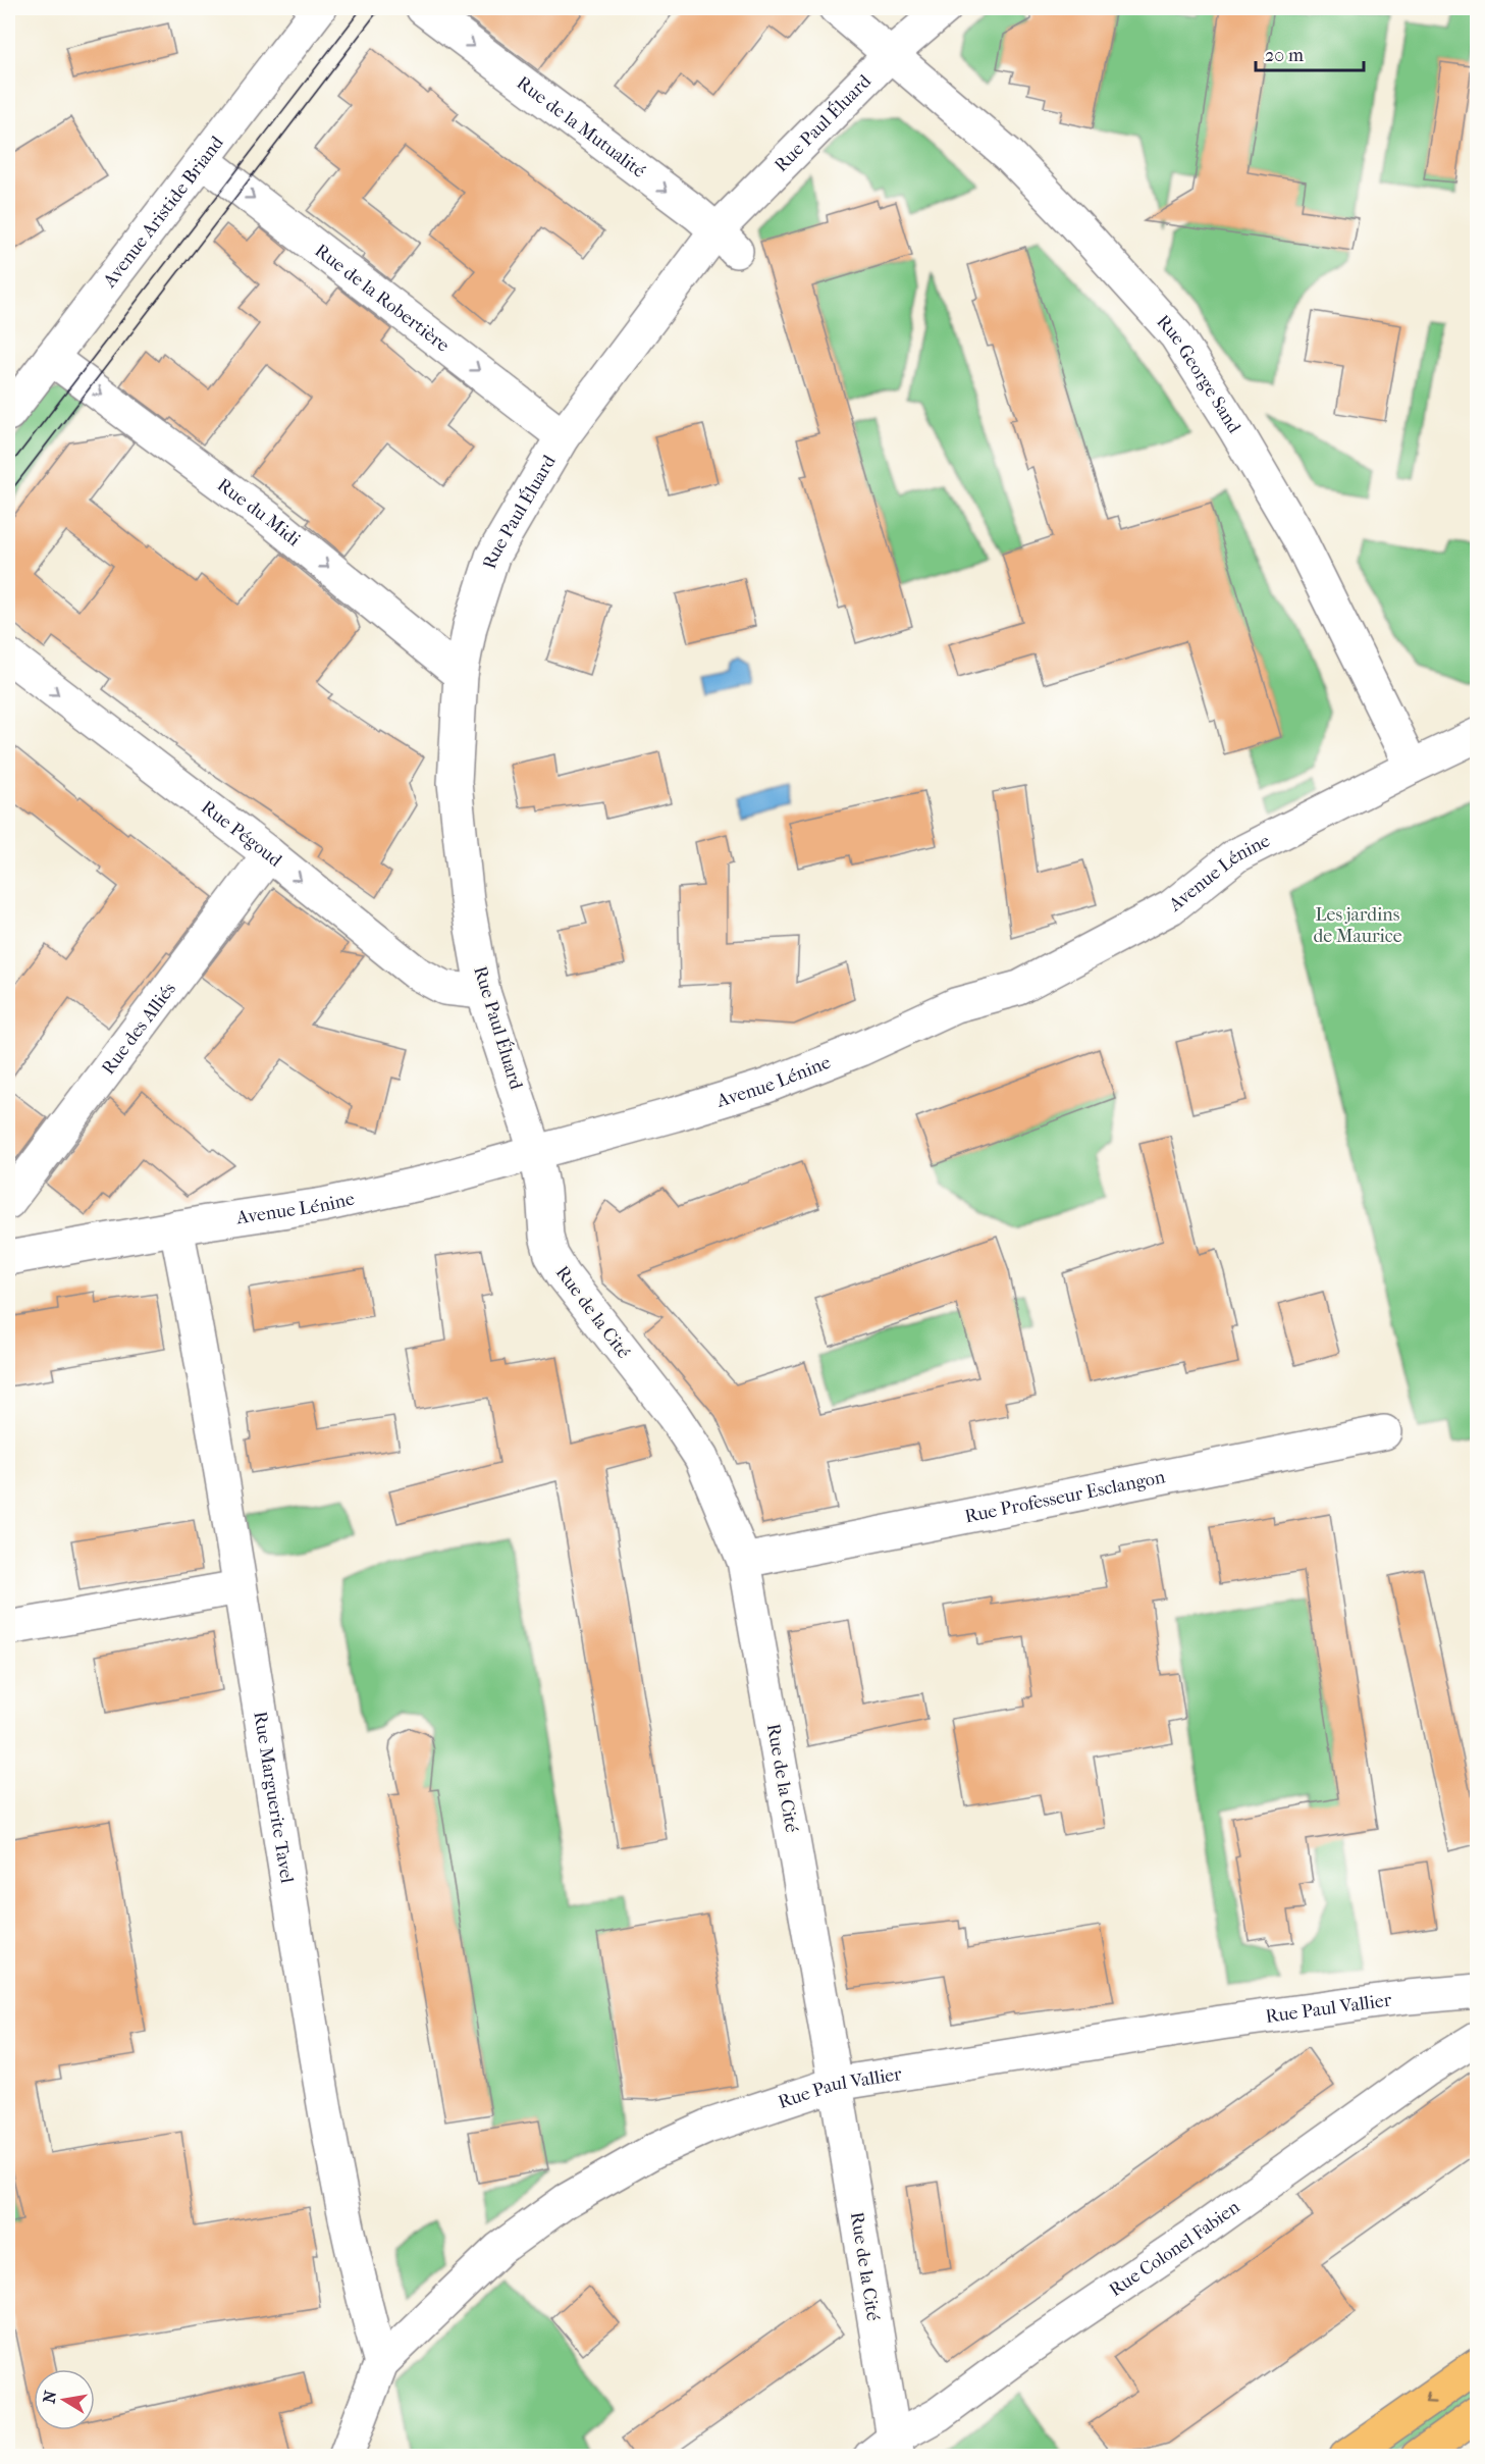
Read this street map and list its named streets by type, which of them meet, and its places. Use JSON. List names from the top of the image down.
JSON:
{
  "streets": {
    "street": [
      "Rue Paul Éluard",
      "Rue de la Mutualité",
      "Avenue Aristide Briand",
      "Rue de la Robertière",
      "Rue George Sand",
      "Rue du Midi",
      "Rue Pégoud",
      "Avenue Lénine",
      "Rue des Alliés",
      "Rue de la Cité",
      "Rue Professeur Esclangon",
      "Rue Marguerite Tavel",
      "Rue Paul Vallier",
      "Rue Colonel Fabien"
    ]
  },
  "crossings": [
    ["Rue Paul Éluard", "Rue de la Mutualité"],
    ["Rue Paul Éluard", "Rue de la Robertière"],
    ["Rue Paul Éluard", "Rue George Sand"],
    ["Rue Paul Éluard", "Rue du Midi"],
    ["Rue Paul Éluard", "Rue Pégoud"],
    ["Rue Paul Éluard", "Avenue Lénine"],
    ["Rue Paul Éluard", "Rue de la Cité"],
    ["Avenue Aristide Briand", "Rue de la Robertière"],
    ["Avenue Aristide Briand", "Rue du Midi"],
    ["Rue George Sand", "Avenue Lénine"],
    ["Rue Pégoud", "Rue des Alliés"],
    ["Avenue Lénine", "Rue de la Cité"],
    ["Avenue Lénine", "Rue Marguerite Tavel"],
    ["Rue de la Cité", "Rue Professeur Esclangon"],
    ["Rue de la Cité", "Rue Paul Vallier"],
    ["Rue de la Cité", "Rue Colonel Fabien"],
    ["Rue Marguerite Tavel", "Rue Paul Vallier"]
  ],
  "one_way": [
    "Rue de la Mutualité",
    "Rue de la Robertière",
    "Rue du Midi",
    "Rue Pégoud"
  ],
  "parks": ["Les jardins de Maurice"],
  "scale_bar": "20 m",
  "north": "left"
}
